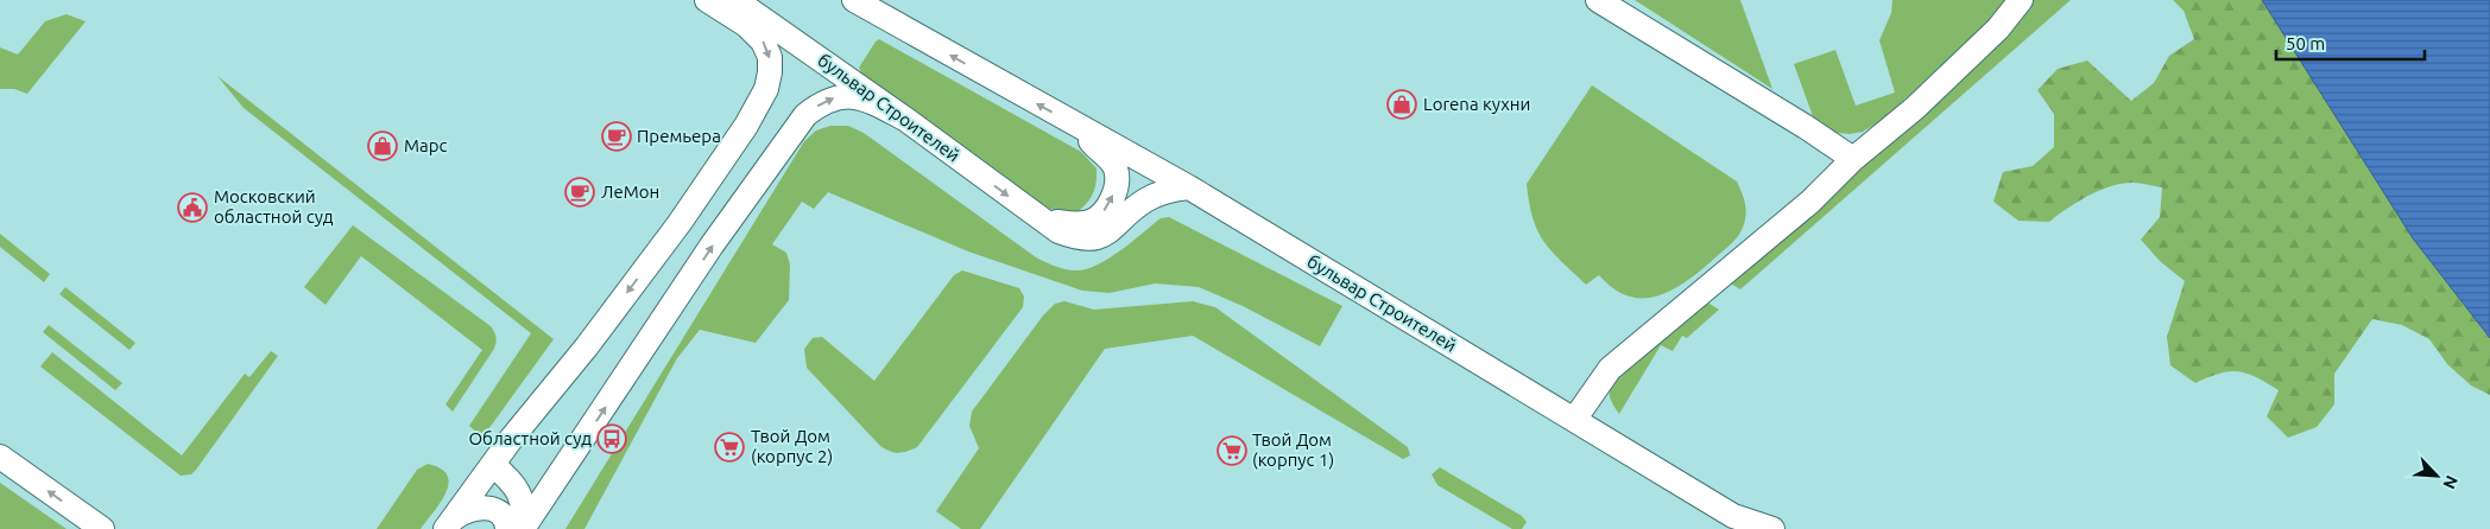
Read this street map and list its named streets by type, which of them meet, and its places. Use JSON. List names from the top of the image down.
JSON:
{
  "streets": {
    "street": ["бульвар Строителей"]
  },
  "places": {
    "shop": ["Lorena кухни", "Марс"],
    "cafe": ["Премьера", "ЛеМон"],
    "public building": ["Московский областной суд"],
    "bus stop": ["Областной суд"],
    "supermarket": ["Твой Дом (корпус 2)", "Твой Дом (корпус 1)"]
  },
  "scale_bar": "50 m",
  "north": "bottom right"
}
